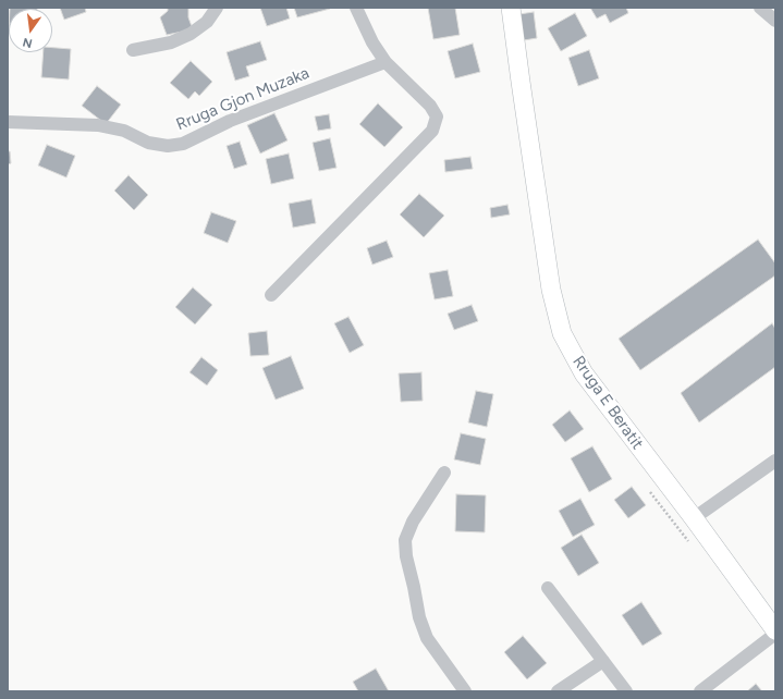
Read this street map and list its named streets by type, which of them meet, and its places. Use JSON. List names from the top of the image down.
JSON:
{
  "streets": {
    "main road": ["Rruga E Beratit"],
    "street": ["Rruga Gjon Muzaka"]
  },
  "north": "bottom"
}
